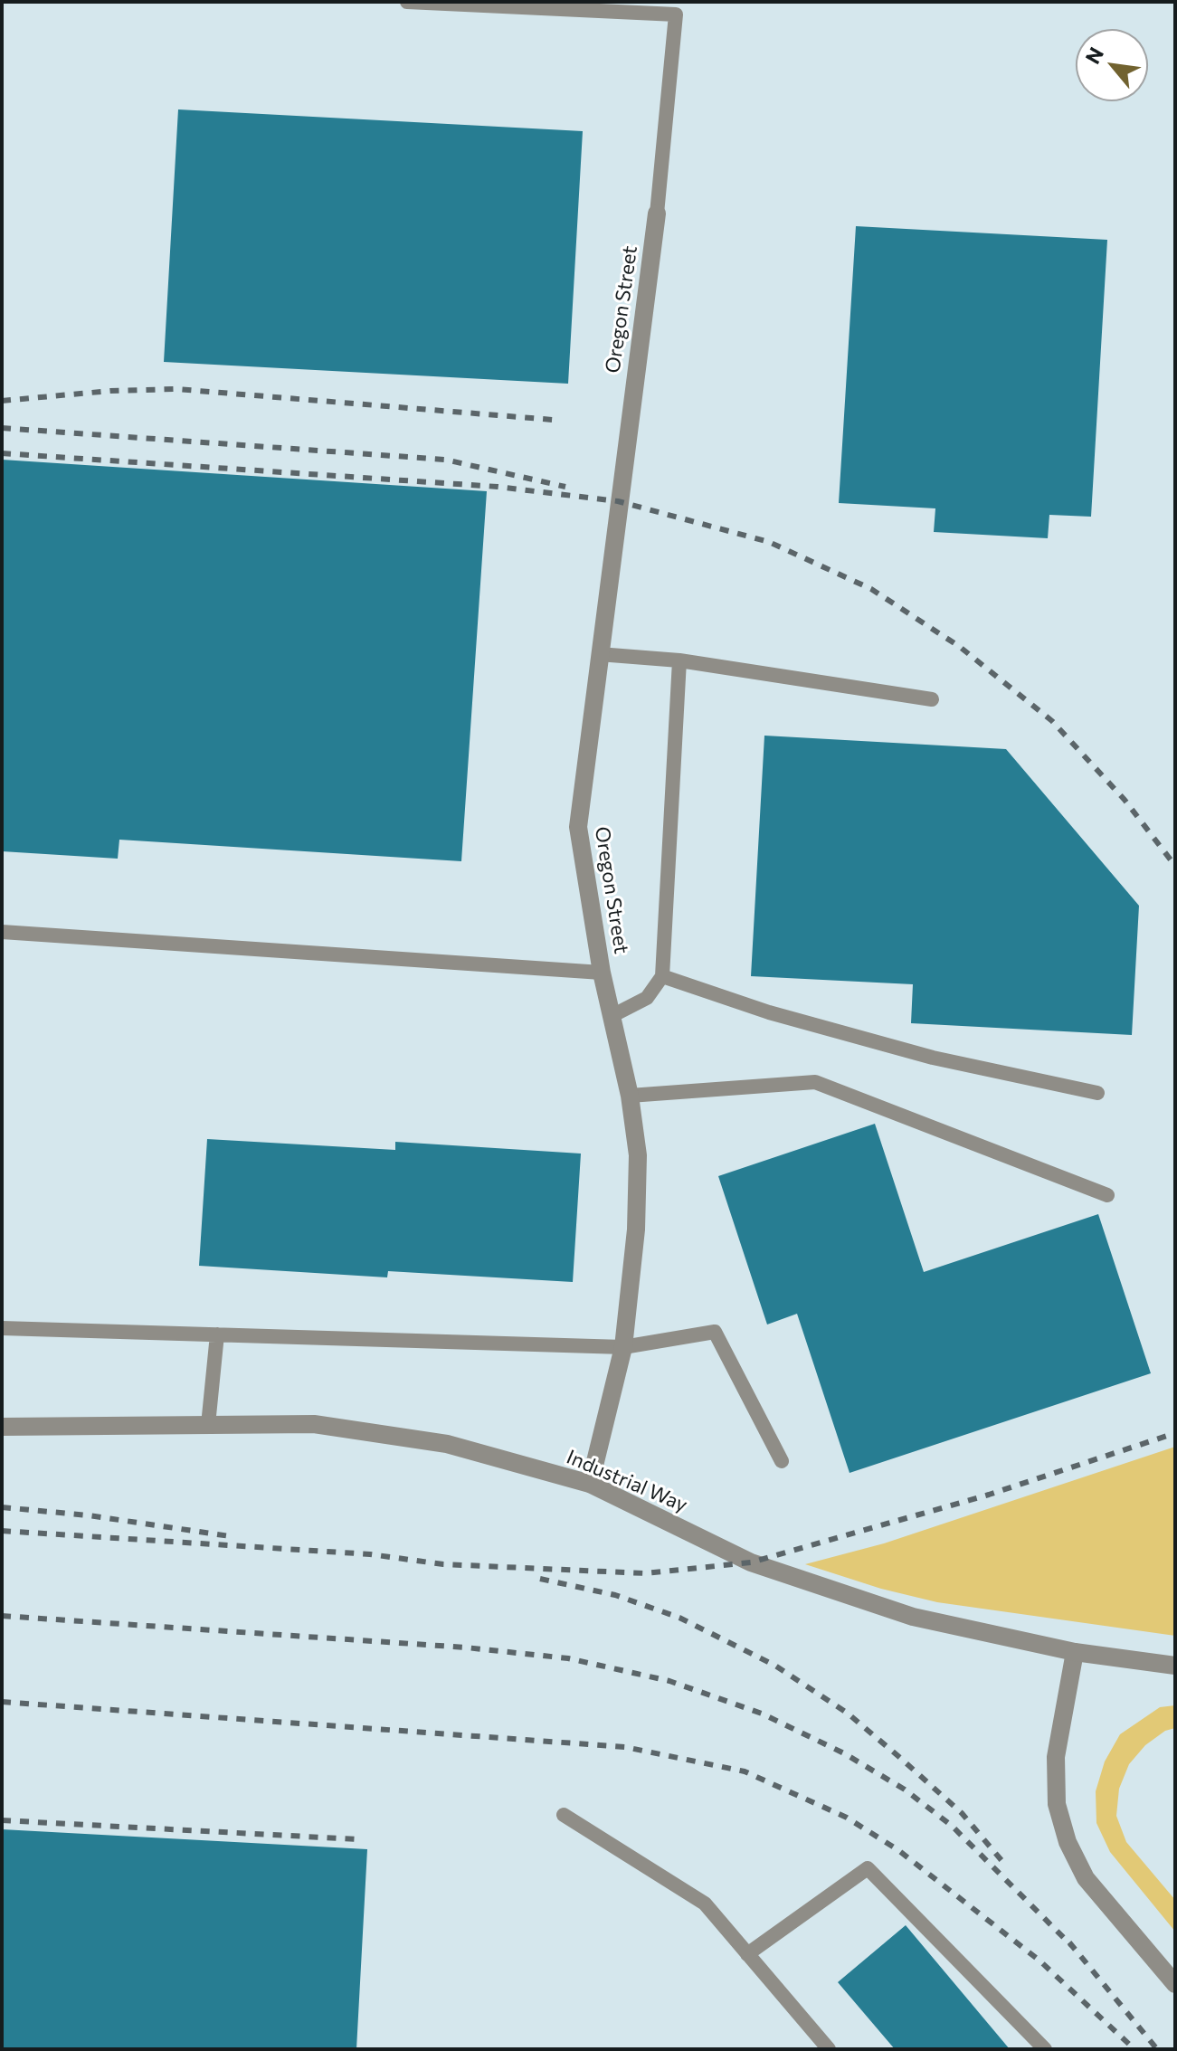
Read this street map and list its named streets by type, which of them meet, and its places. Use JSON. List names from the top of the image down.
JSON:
{
  "streets": {
    "street": ["Oregon Street", "Industrial Way"]
  },
  "crossings": [
    ["Oregon Street", "Industrial Way"]
  ],
  "north": "top left"
}
